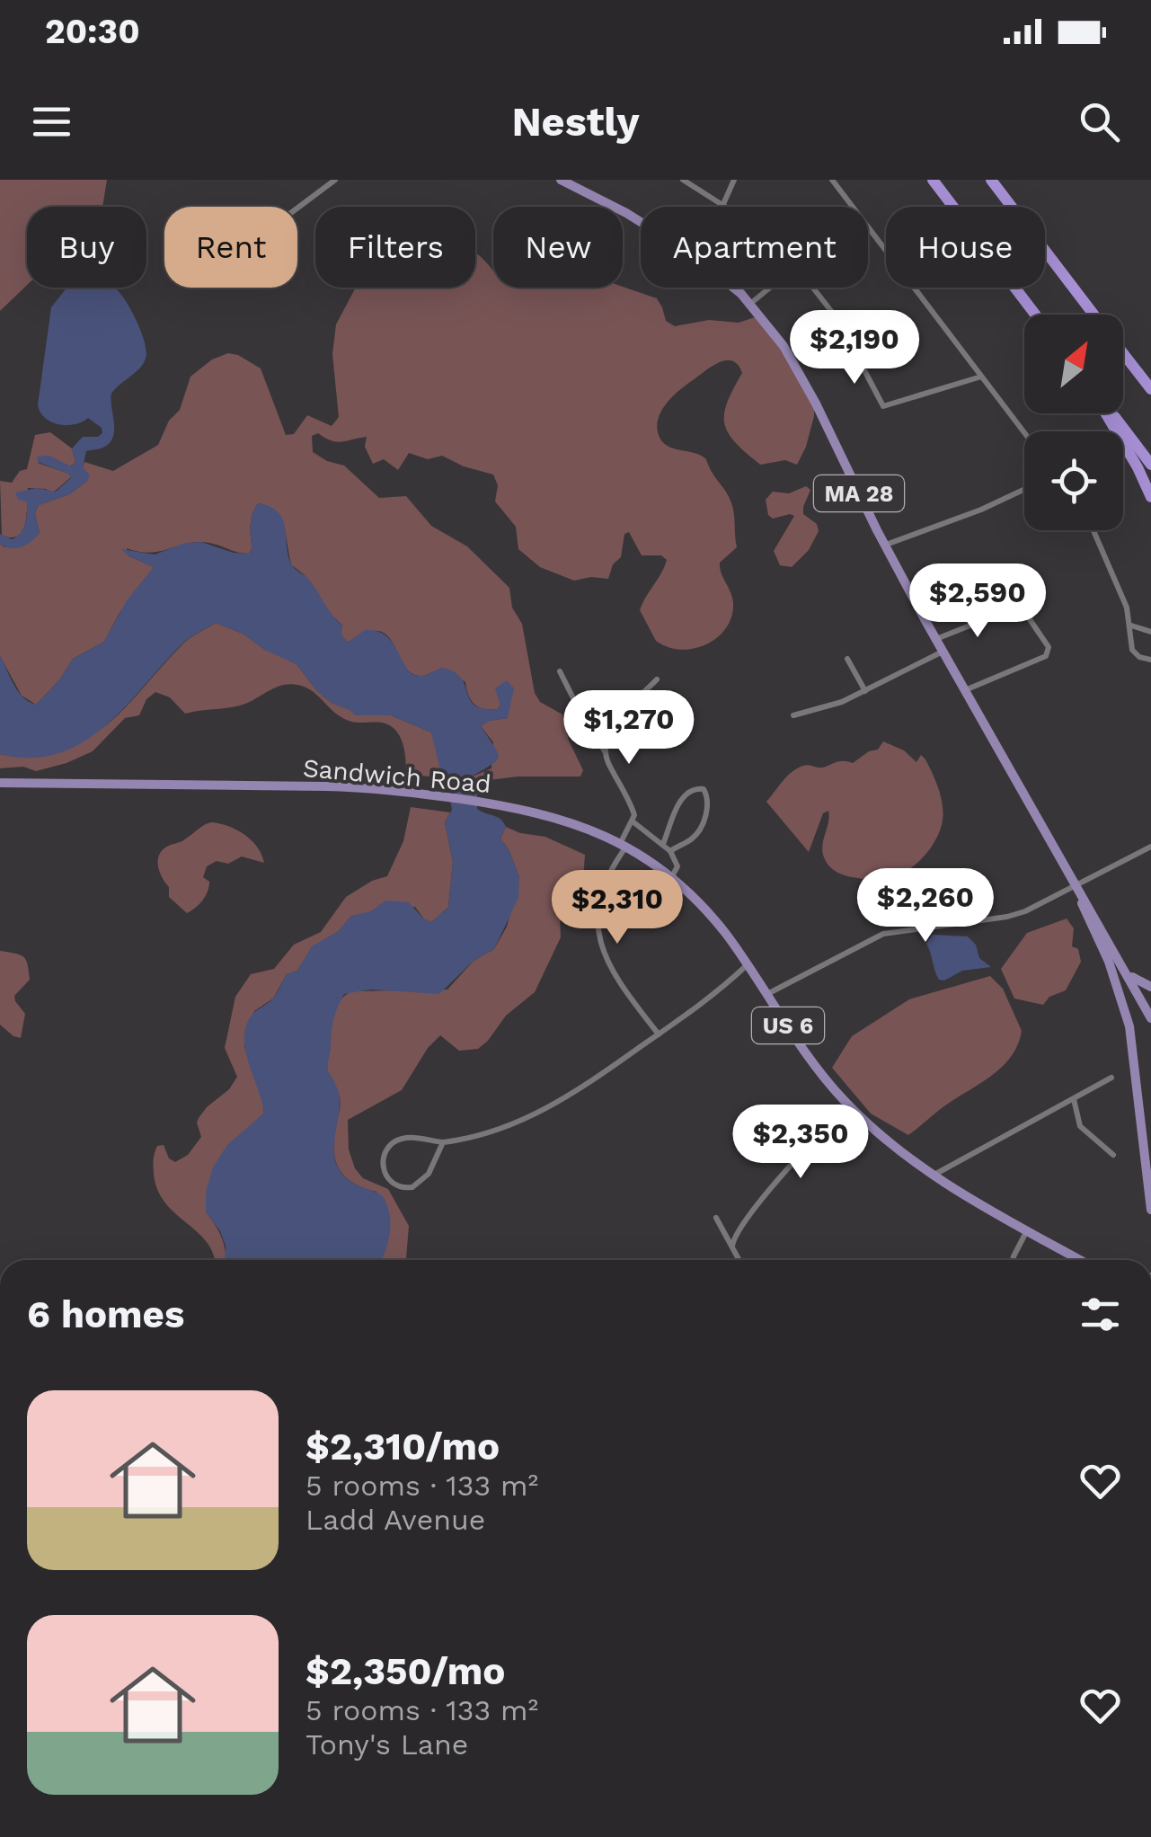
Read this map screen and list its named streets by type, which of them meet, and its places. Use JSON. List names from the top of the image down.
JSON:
{
  "streets": {
    "main road": ["MA 28", "Sandwich Road", "US 6"]
  },
  "north": "top right",
  "page": {
    "status": "20:30",
    "header": "Nestly",
    "chip": [
      "Buy",
      "Rent",
      "Filters",
      "New",
      "Apartment",
      "House"
    ],
    "price": [
      "$2,190",
      "$2,590",
      "$1,270",
      "$2,260",
      "$2,310",
      "$2,350"
    ],
    "heading": "6 homes",
    "list": [
      {
        "name": "$2,310/mo",
        "note": "5 rooms · 133 m² · Ladd Avenue"
      },
      {
        "name": "$2,350/mo",
        "note": "5 rooms · 133 m² · Tony's Lane"
      }
    ]
  }
}
